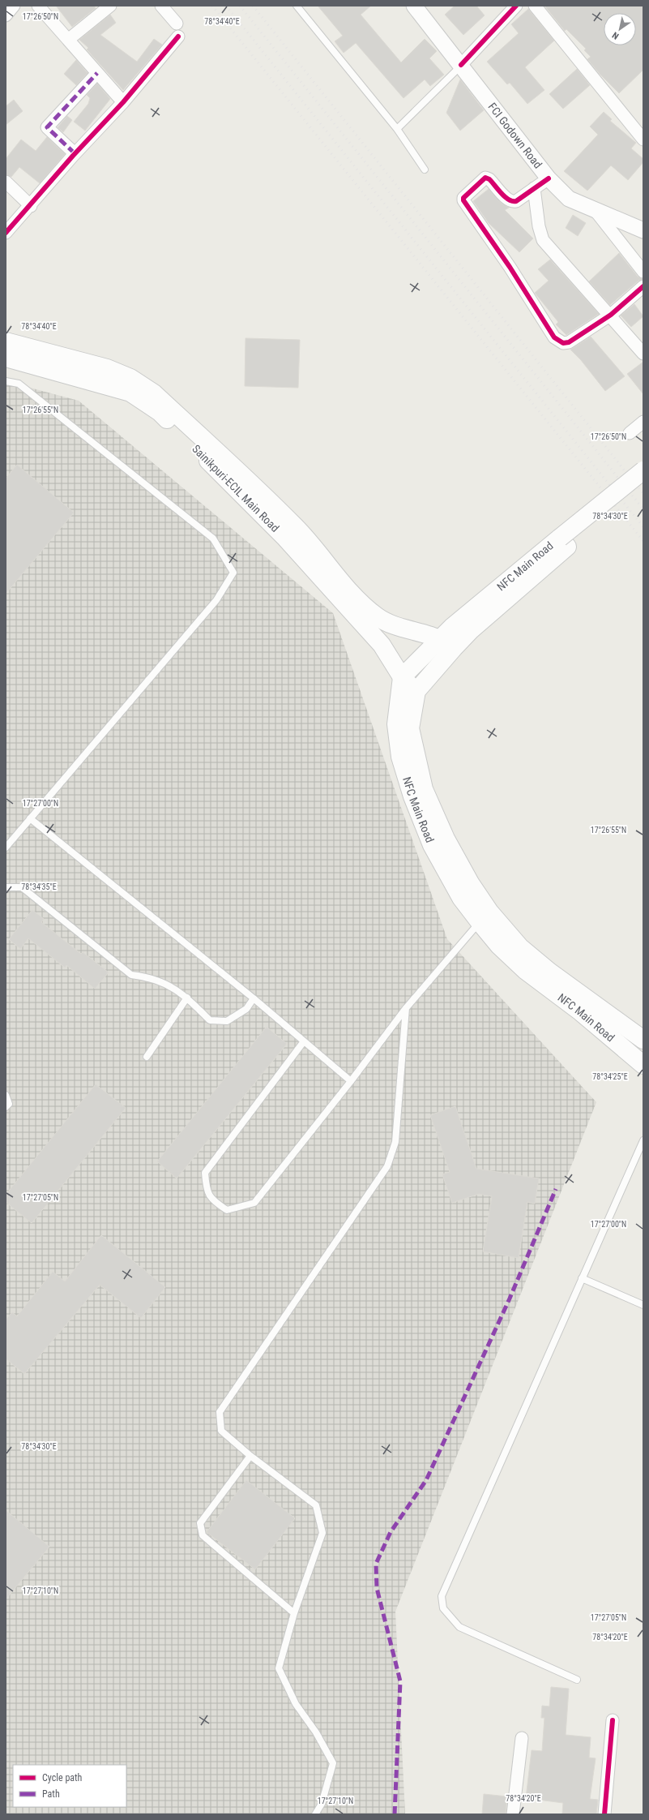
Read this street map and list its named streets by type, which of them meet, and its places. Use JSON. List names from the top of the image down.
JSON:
{
  "streets": {
    "main road": ["Sainikpuri-ECIL Main Road", "NFC Main Road"],
    "street": ["FCI Godown Road"]
  },
  "crossings": [
    ["Sainikpuri-ECIL Main Road", "NFC Main Road"]
  ],
  "legend": ["Cycle path", "Path"],
  "north": "bottom left",
  "coordinates": [
    "17°26'50\"N",
    "78°34'40\"E",
    "17°26'55\"N",
    "78°34'30\"E",
    "17°27'00\"N",
    "78°34'35\"E",
    "78°34'25\"E",
    "17°27'05\"N",
    "17°27'10\"N",
    "78°34'20\"E"
  ]
}
